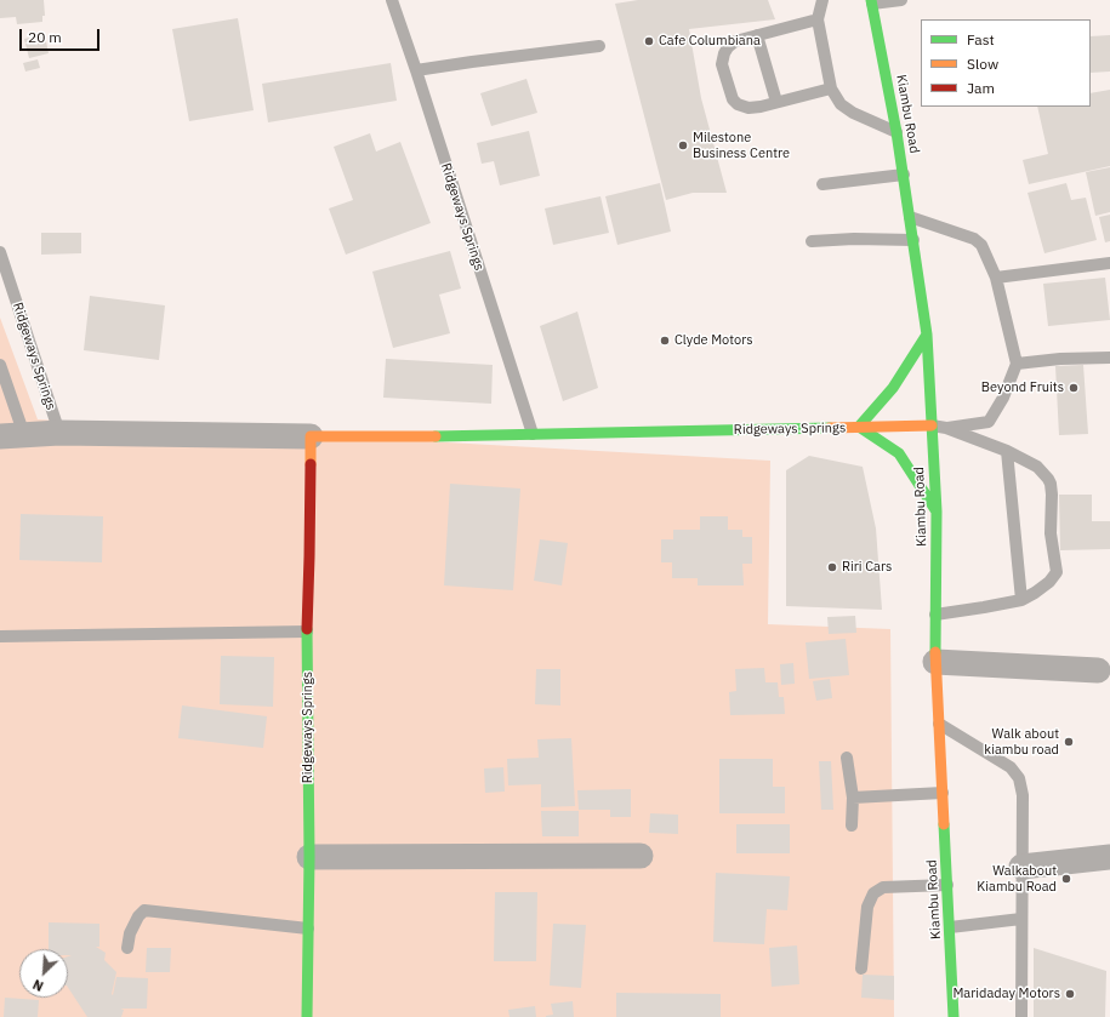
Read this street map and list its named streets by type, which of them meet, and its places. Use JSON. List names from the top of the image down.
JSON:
{
  "streets": {
    "main road": ["Kiambu Road", "Ridgeways Springs"]
  },
  "crossings": [
    ["Kiambu Road", "Ridgeways Springs"]
  ],
  "places": [
    "Cafe Columbiana",
    "Milestone Business Centre",
    "Clyde Motors",
    "Beyond Fruits",
    "Riri Cars",
    "Walk about kiambu road",
    "Walkabout Kiambu Road",
    "Maridaday Motors"
  ],
  "legend": ["Fast", "Slow", "Jam"],
  "scale_bar": "20 m",
  "north": "bottom left"
}
